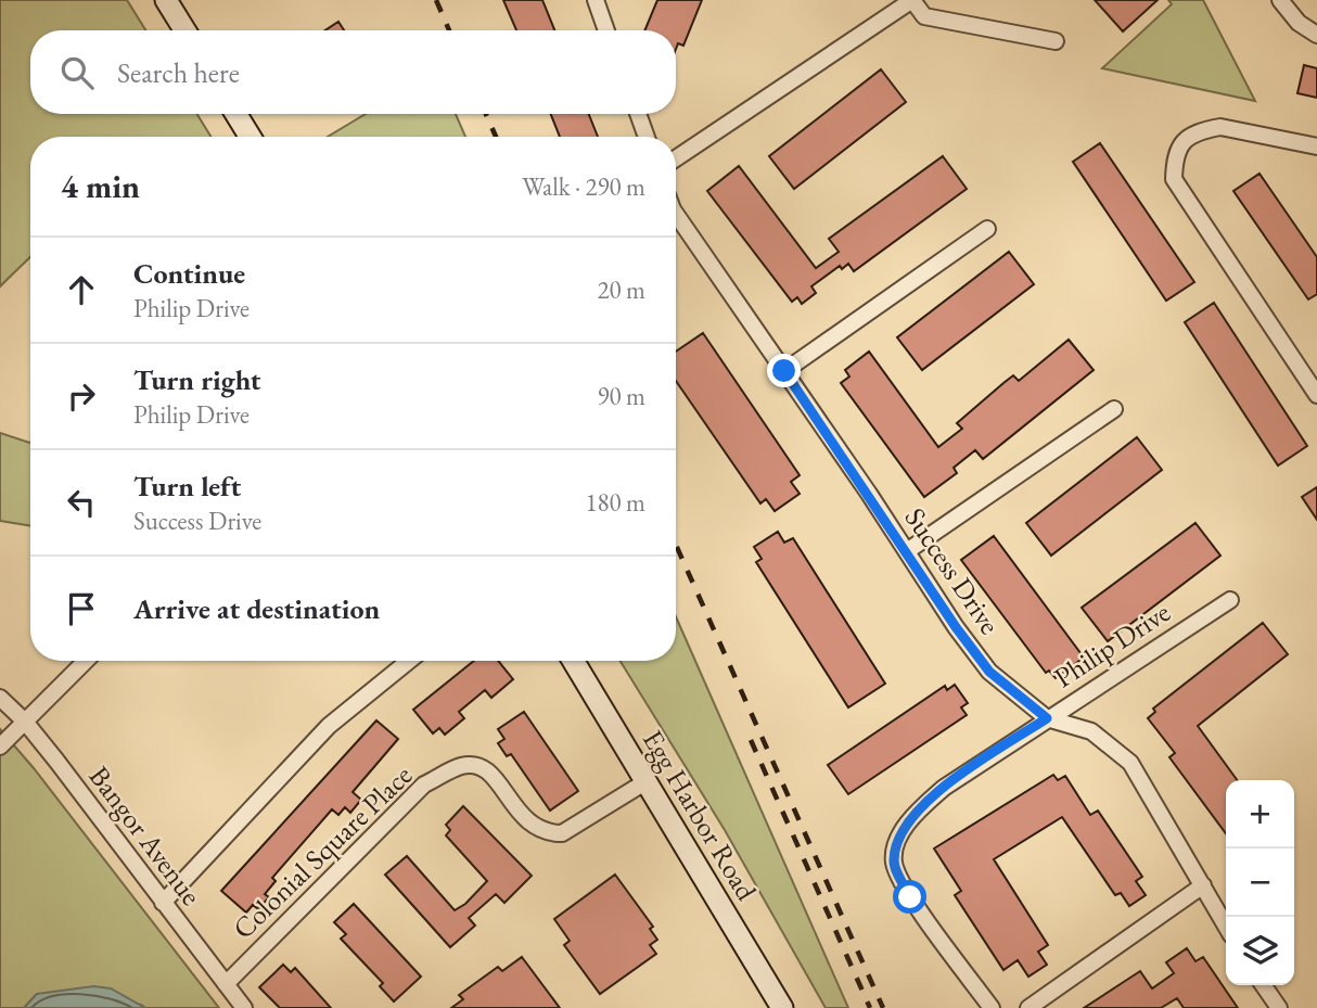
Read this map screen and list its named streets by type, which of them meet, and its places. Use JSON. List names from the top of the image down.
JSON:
{
  "streets": {
    "street": [
      "Success Drive",
      "Philip Drive",
      "Egg Harbor Road",
      "Bangor Avenue",
      "Colonial Square Place"
    ]
  },
  "crossings": [
    ["Success Drive", "Philip Drive"],
    ["Egg Harbor Road", "Colonial Square Place"],
    ["Bangor Avenue", "Colonial Square Place"]
  ],
  "page": {
    "search": "Search here",
    "heading": ["4 min", "Walk · 290 m"],
    "list": [
      ["Continue", "Philip Drive", "20 m"],
      ["Turn right", "Philip Drive", "90 m"],
      ["Turn left", "Success Drive", "180 m"],
      "Arrive at destination"
    ],
    "map_buttons": ["+", "−"]
  }
}
